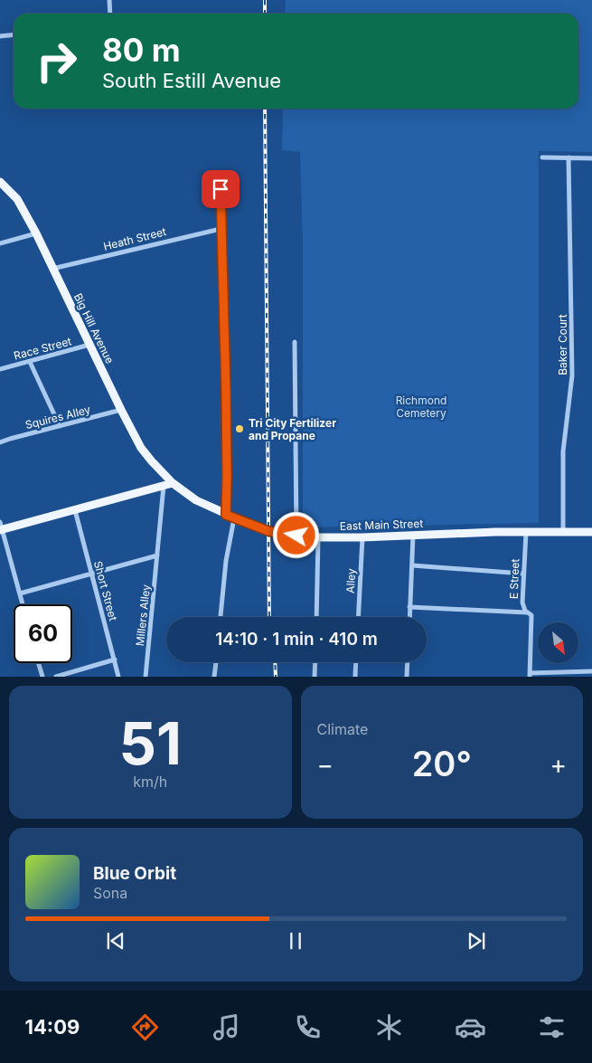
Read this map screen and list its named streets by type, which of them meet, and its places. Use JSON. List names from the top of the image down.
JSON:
{
  "streets": {
    "main road": ["Big Hill Avenue", "East Main Street"],
    "street": [
      "Heath Street",
      "Baker Court",
      "Race Street",
      "Squires Alley",
      "E Street",
      "Alley",
      "Short Street",
      "Millers Alley"
    ]
  },
  "crossings": [
    ["Heath Street", "Big Hill Avenue"],
    ["Big Hill Avenue", "Race Street"],
    ["Big Hill Avenue", "Squires Alley"],
    ["Big Hill Avenue", "East Main Street"],
    ["Baker Court", "East Main Street"],
    ["East Main Street", "E Street"],
    ["East Main Street", "Alley"]
  ],
  "parks": ["Richmond Cemetery"],
  "places": ["Tri City Fertilizer and Propane"],
  "north": "bottom right",
  "page": {
    "turn": ["80 m", "South Estill Avenue"],
    "limit": "60",
    "trip": "14:10 · 1 min · 410 m",
    "tile": [
      ["51", "km/h"],
      "Climate"
    ],
    "heat": ["−", "20°", "+"],
    "song": ["Blue Orbit", "Sona"],
    "tabs": "14:09"
  }
}
